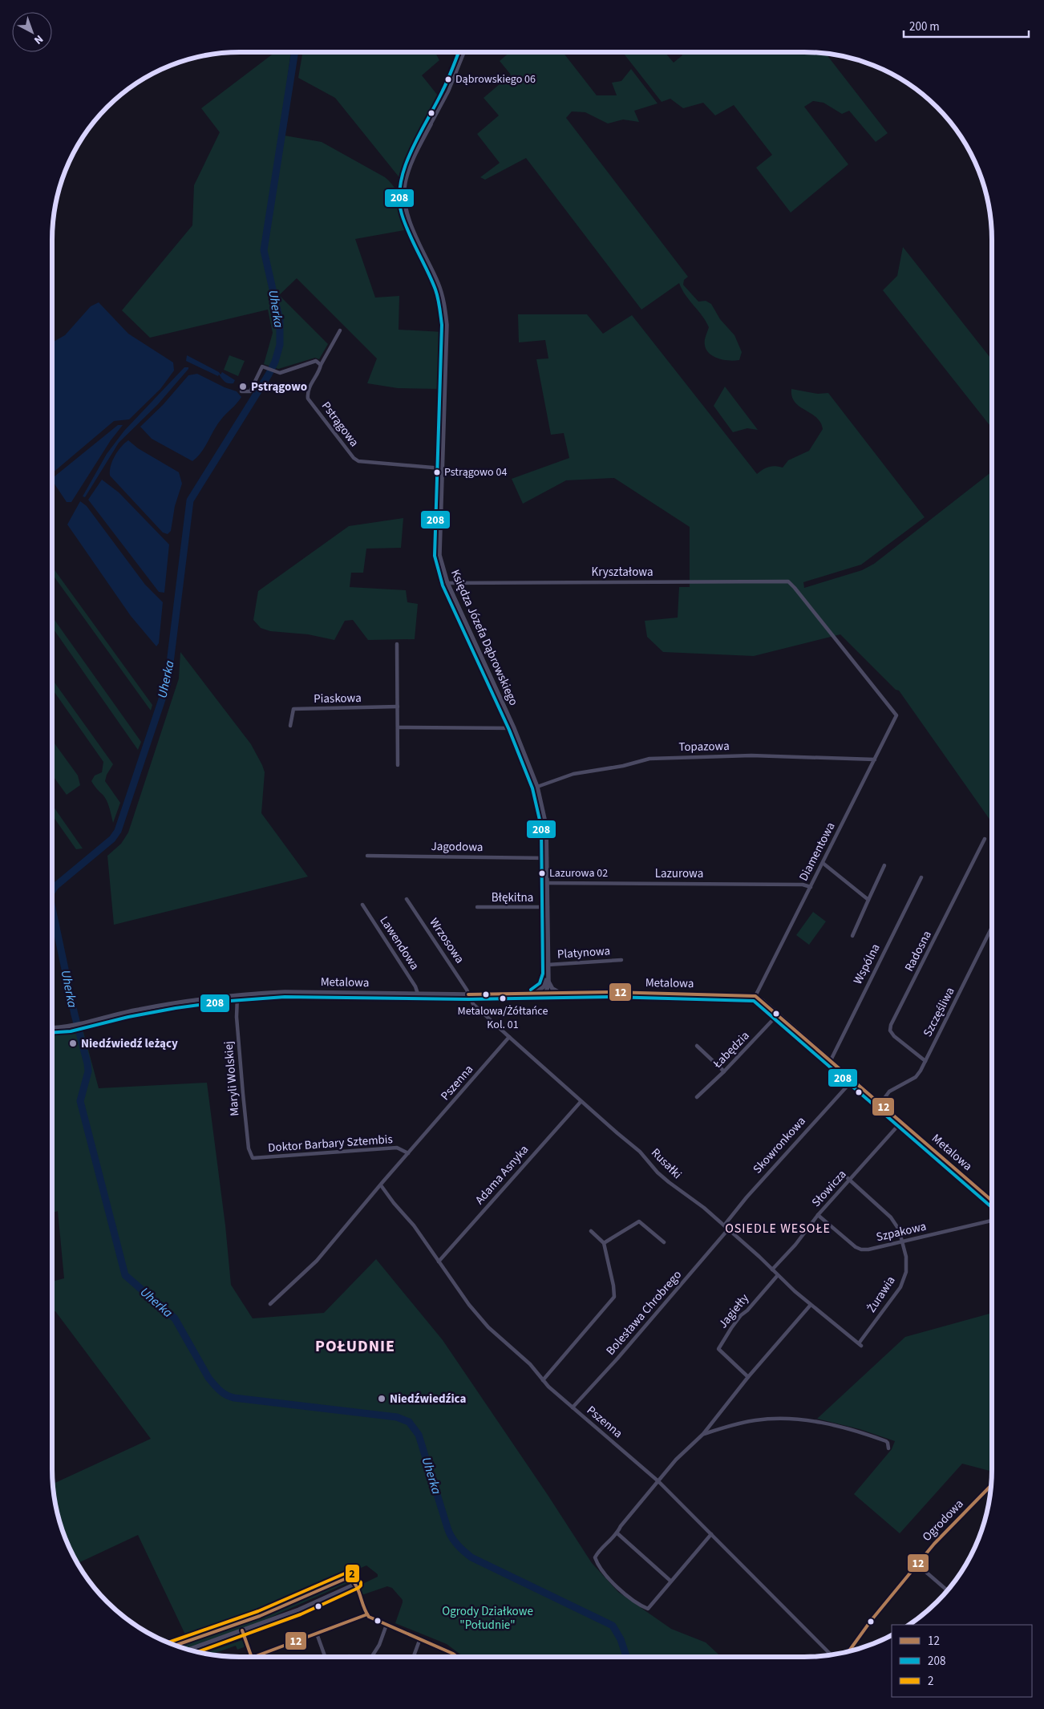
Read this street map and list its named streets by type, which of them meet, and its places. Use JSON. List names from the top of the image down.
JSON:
{
  "streets": {
    "street": [
      "Pstrągowa",
      "Kryształowa",
      "Księdza Józefa Dąbrowskiego",
      "Piaskowa",
      "Topazowa",
      "Jagodowa",
      "Diamentowa",
      "Lazurowa",
      "Błękitna",
      "Wrzosowa",
      "Lawendowa",
      "Radosna",
      "Platynowa",
      "Wspólna",
      "Metalowa",
      "Szczęśliwa",
      "Łabędzia",
      "Maryli Wolskiej",
      "Pszenna",
      "Doktor Barbary Sztembis",
      "Skowronkowa",
      "Rusałki",
      "Adama Asnyka",
      "Słowicza",
      "Szpakowa",
      "Żurawia",
      "Jagiełły",
      "Bolesława Chrobrego",
      "Ogrodowa"
    ]
  },
  "crossings": [
    ["Pstrągowa", "Księdza Józefa Dąbrowskiego"],
    ["Kryształowa", "Księdza Józefa Dąbrowskiego"],
    ["Kryształowa", "Diamentowa"],
    ["Księdza Józefa Dąbrowskiego", "Topazowa"],
    ["Księdza Józefa Dąbrowskiego", "Jagodowa"],
    ["Księdza Józefa Dąbrowskiego", "Lazurowa"],
    ["Księdza Józefa Dąbrowskiego", "Błękitna"],
    ["Księdza Józefa Dąbrowskiego", "Platynowa"],
    ["Księdza Józefa Dąbrowskiego", "Metalowa"],
    ["Topazowa", "Diamentowa"],
    ["Diamentowa", "Lazurowa"],
    ["Diamentowa", "Metalowa"],
    ["Wrzosowa", "Metalowa"],
    ["Lawendowa", "Metalowa"],
    ["Radosna", "Szczęśliwa"],
    ["Wspólna", "Metalowa"],
    ["Metalowa", "Szczęśliwa"],
    ["Metalowa", "Łabędzia"],
    ["Metalowa", "Maryli Wolskiej"],
    ["Metalowa", "Skowronkowa"],
    ["Metalowa", "Słowicza"],
    ["Maryli Wolskiej", "Doktor Barbary Sztembis"],
    ["Pszenna", "Doktor Barbary Sztembis"],
    ["Pszenna", "Rusałki"],
    ["Pszenna", "Adama Asnyka"],
    ["Pszenna", "Bolesława Chrobrego"],
    ["Skowronkowa", "Rusałki"],
    ["Rusałki", "Adama Asnyka"],
    ["Rusałki", "Słowicza"],
    ["Rusałki", "Żurawia"],
    ["Rusałki", "Jagiełły"],
    ["Rusałki", "Bolesława Chrobrego"],
    ["Słowicza", "Szpakowa"],
    ["Słowicza", "Żurawia"],
    ["Szpakowa", "Żurawia"]
  ],
  "districts": ["OSIEDLE WESOŁE", "POŁUDNIE"],
  "water": ["Uherka"],
  "parks": ["Ogrody Działkowe \"Południe\""],
  "places": [
    "Dąbrowskiego 06",
    "Pstrągowo",
    "Pstrągowo 04",
    "Lazurowa 02",
    "Metalowa/Żółtańce Kol. 01",
    "Niedźwiedź leżący",
    "Niedźwiedźica"
  ],
  "lines": ["transit line 208", "transit line 12", "transit line 2"],
  "legend": ["12", "208", "2"],
  "scale_bar": "200 m",
  "north": "bottom right"
}
